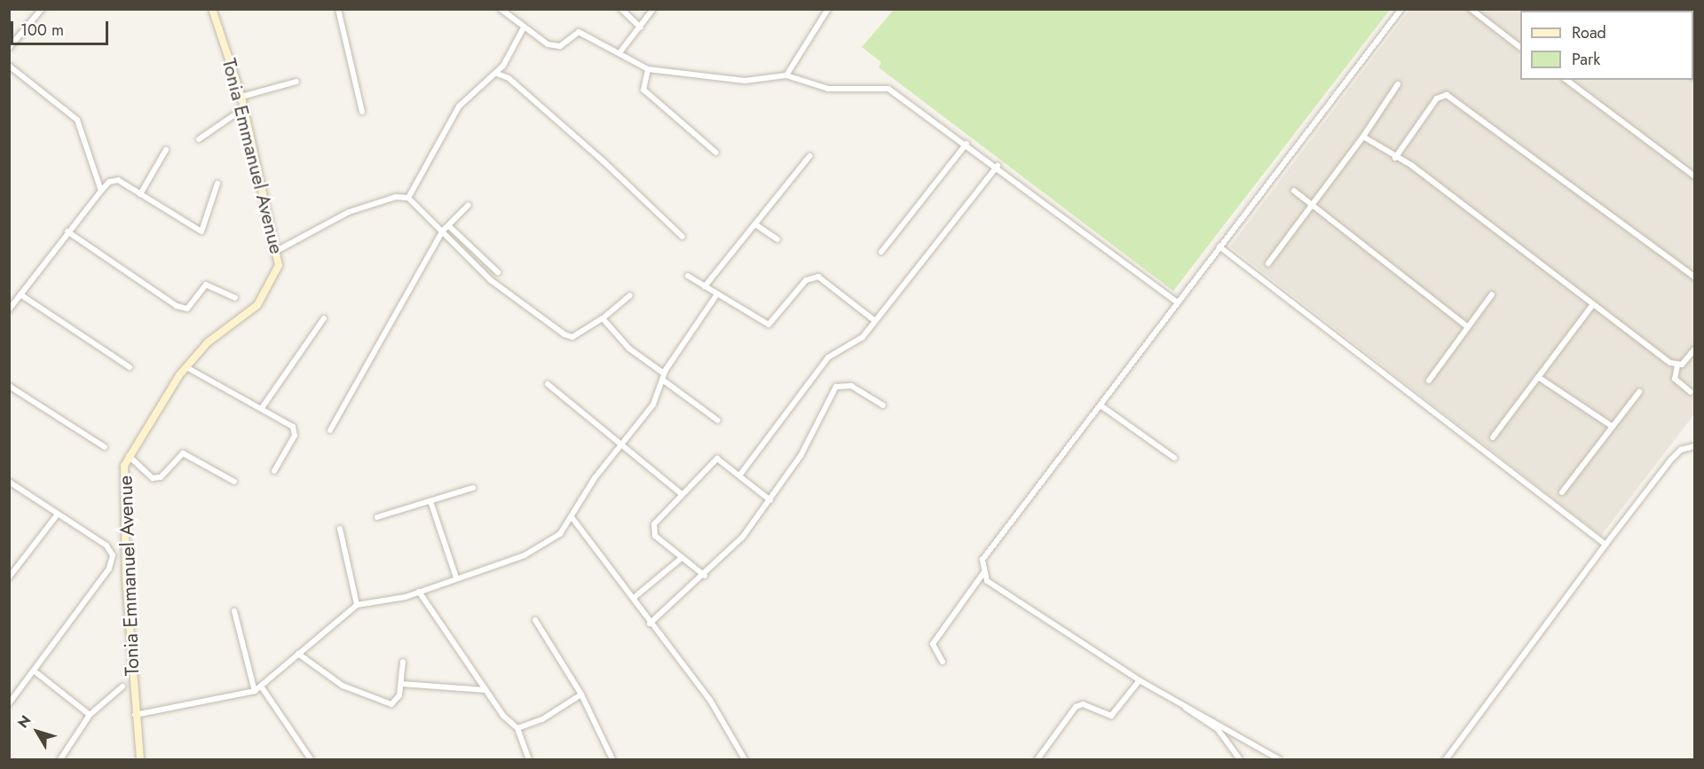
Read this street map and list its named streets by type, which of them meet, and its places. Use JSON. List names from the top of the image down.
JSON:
{
  "streets": {
    "street": ["Tonia Emmanuel Avenue"]
  },
  "legend": ["Road", "Park"],
  "scale_bar": "100 m",
  "north": "top left"
}
